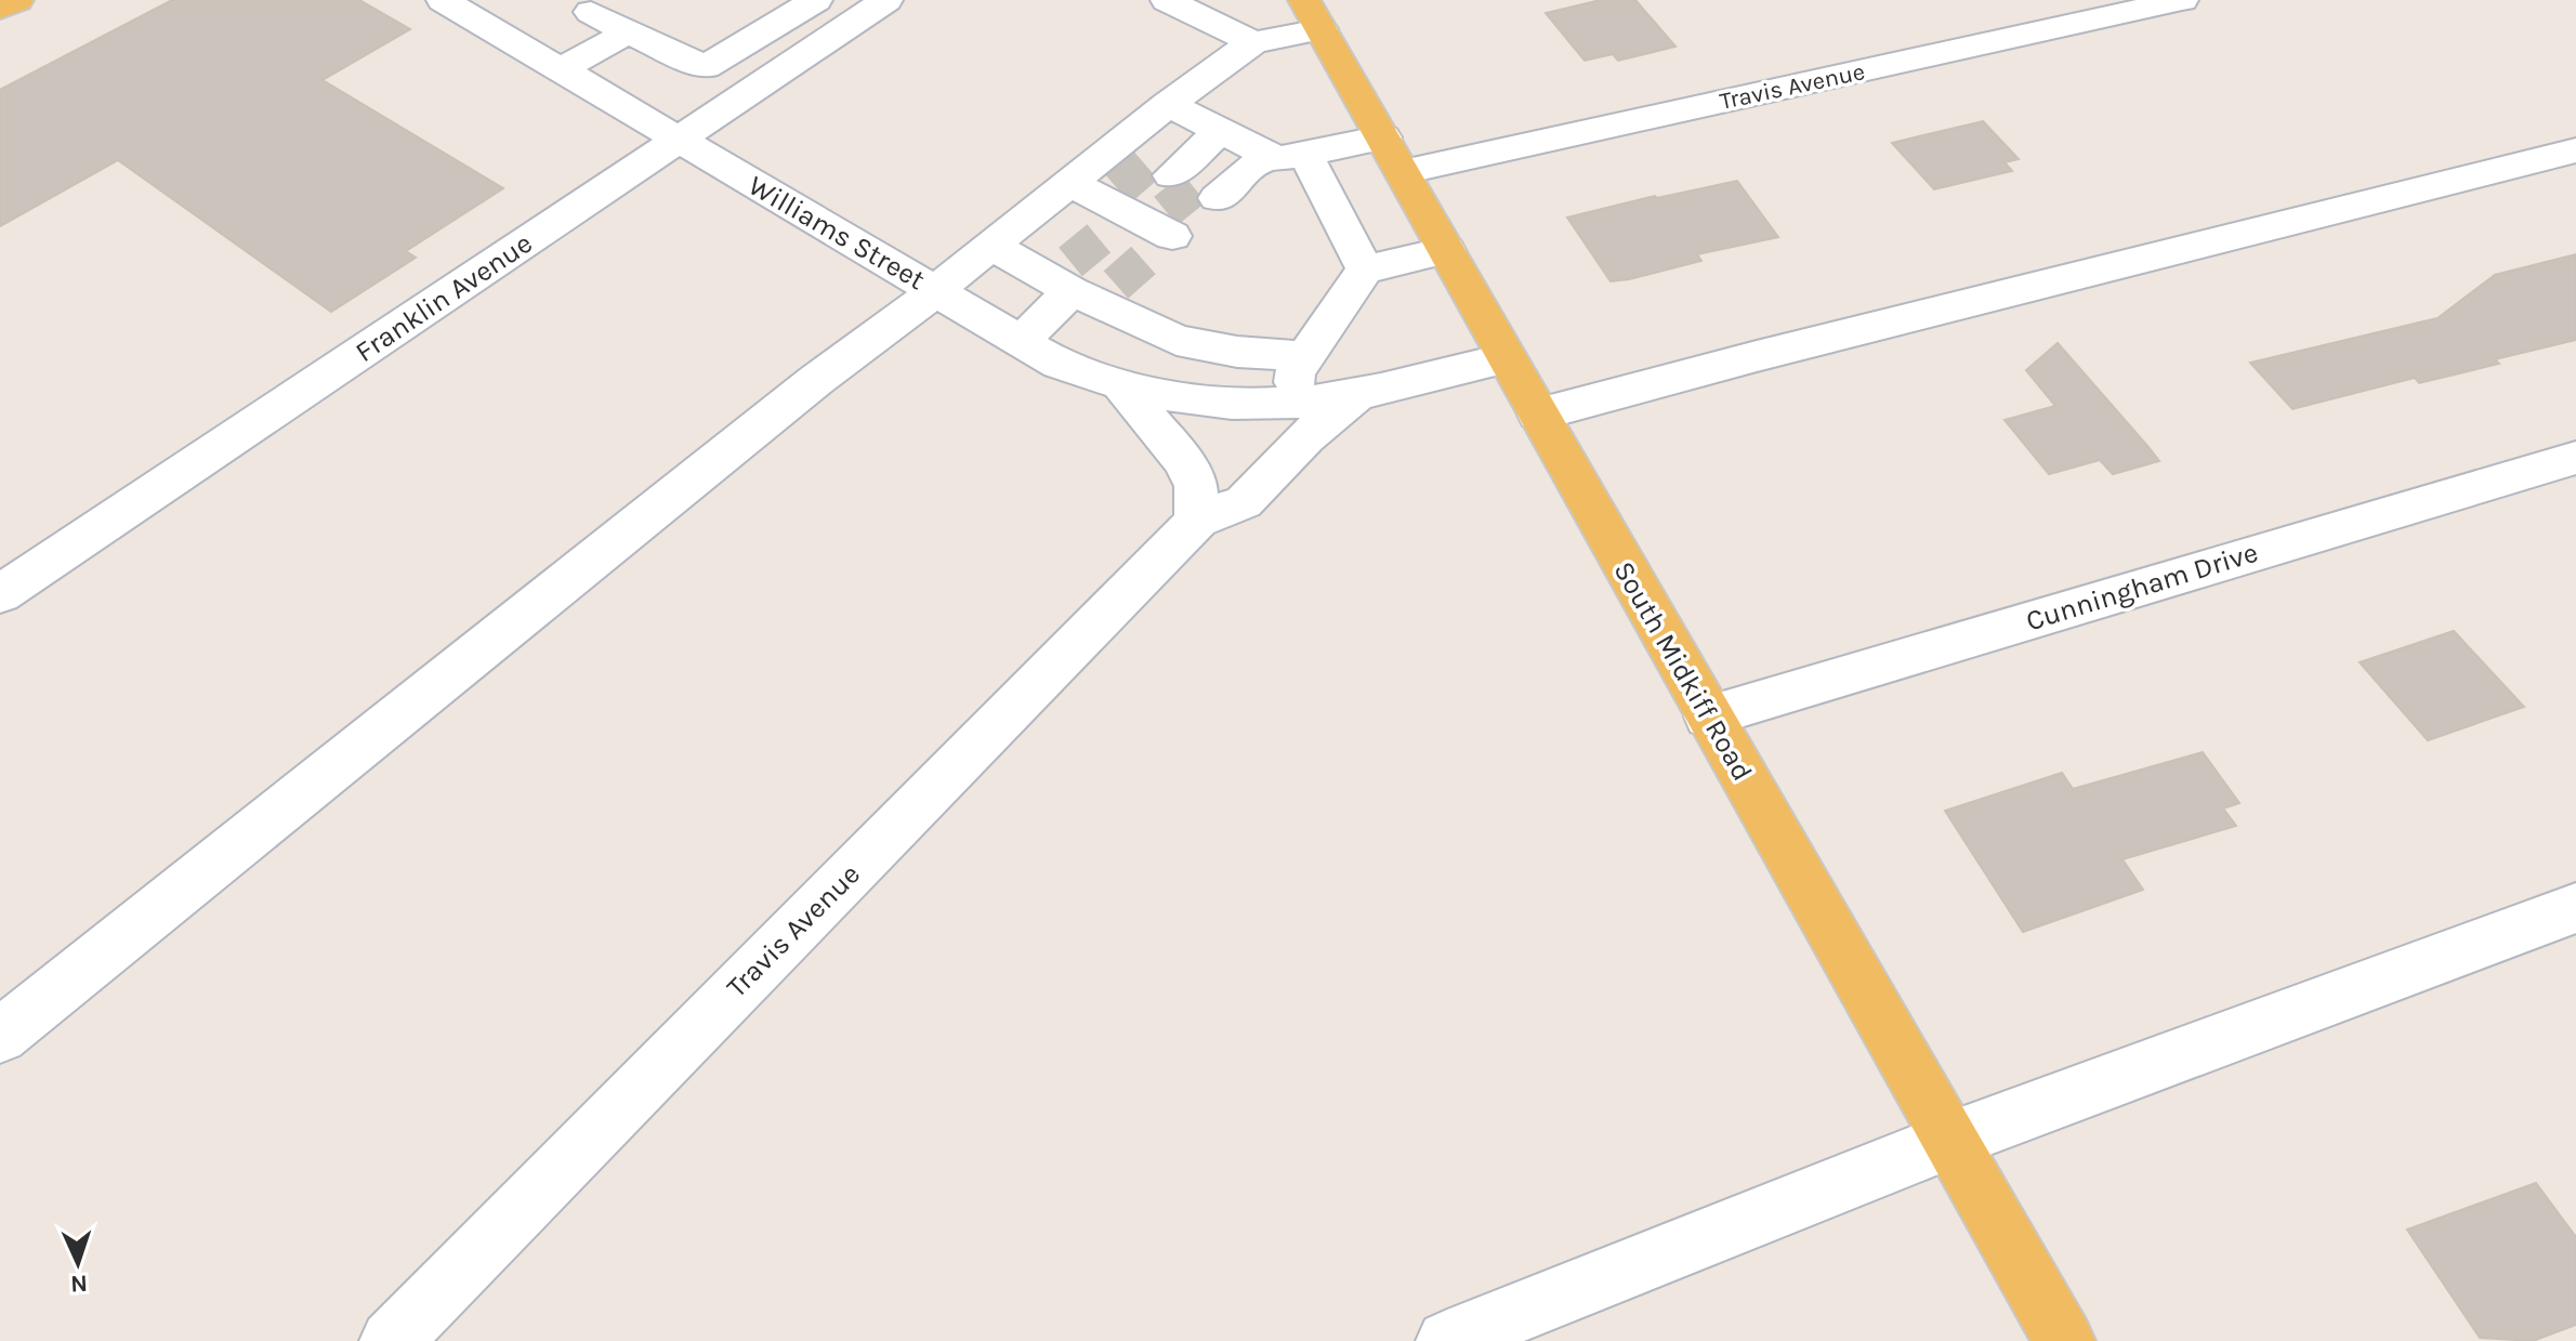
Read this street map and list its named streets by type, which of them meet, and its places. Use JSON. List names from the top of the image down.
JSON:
{
  "streets": {
    "main road": ["South Midkiff Road"],
    "street": [
      "Travis Avenue",
      "Williams Street",
      "Franklin Avenue",
      "Cunningham Drive"
    ]
  },
  "crossings": [
    ["Travis Avenue", "Williams Street"],
    ["Travis Avenue", "South Midkiff Road"],
    ["Williams Street", "Franklin Avenue"],
    ["Cunningham Drive", "South Midkiff Road"]
  ],
  "north": "bottom"
}
